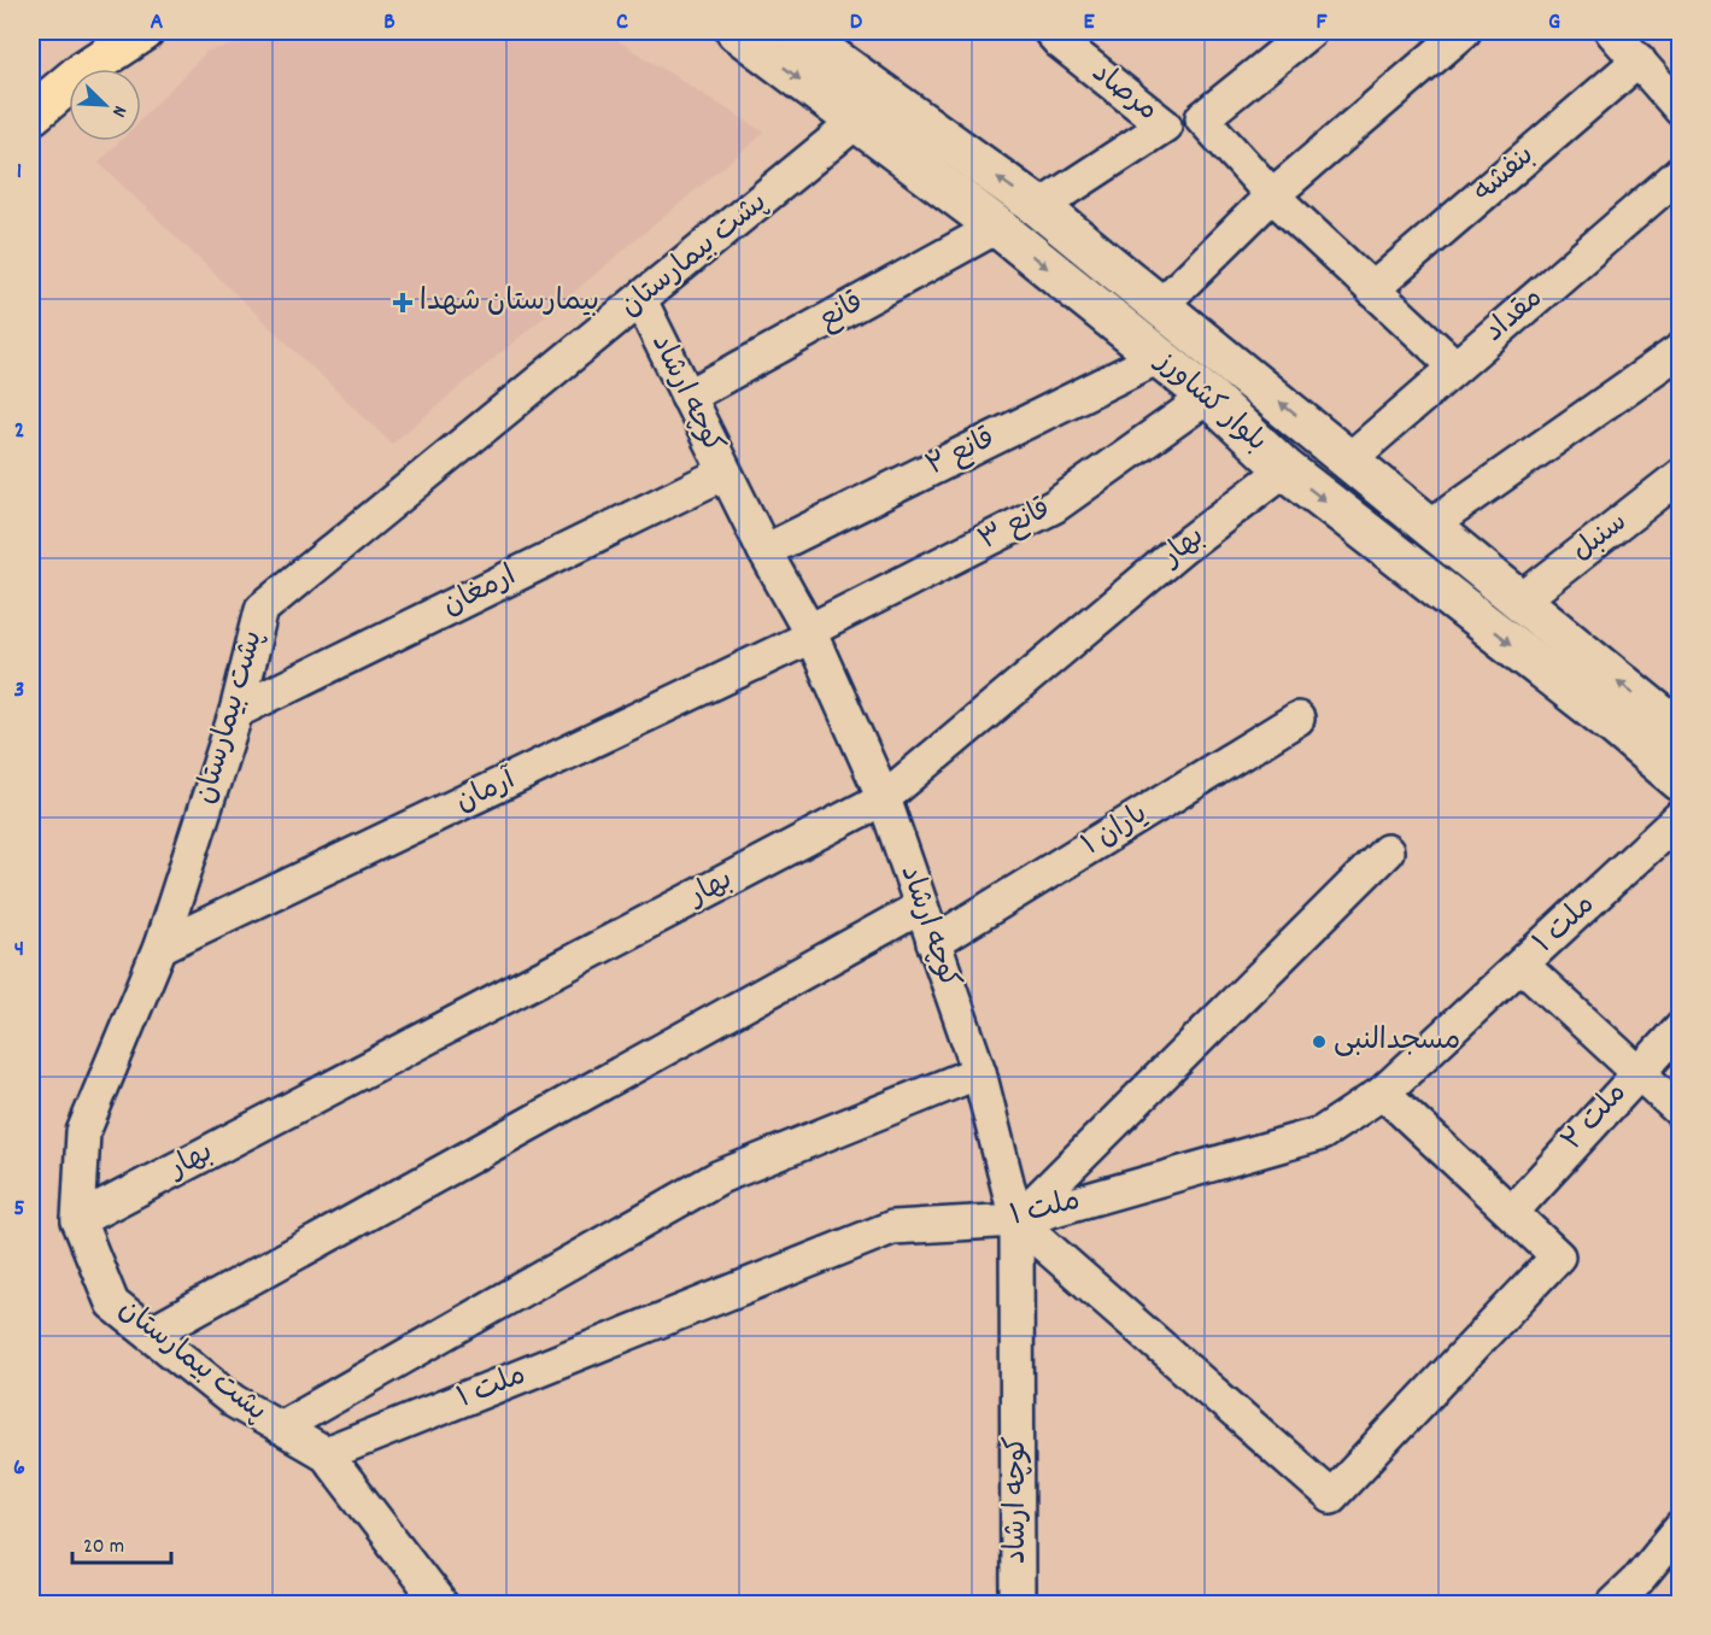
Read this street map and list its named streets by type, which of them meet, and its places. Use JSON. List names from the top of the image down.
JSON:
{
  "streets": {
    "main road": ["بلوار کشاورز"],
    "street": [
      "مرصاد",
      "بنفشه",
      "پشت بیمارستان",
      "قانع",
      "مقداد",
      "کوچه ارشاد",
      "قانع ۲",
      "قانع ۳",
      "سنبل",
      "بهار",
      "ارمغان",
      "آرمان",
      "یاران ۱",
      "ملت ۱",
      "ملت ۲"
    ]
  },
  "crossings": [
    ["مرصاد", "بلوار کشاورز"],
    ["پشت بیمارستان", "کوچه ارشاد"],
    ["پشت بیمارستان", "بلوار کشاورز"],
    ["پشت بیمارستان", "بهار"],
    ["پشت بیمارستان", "ارمغان"],
    ["پشت بیمارستان", "آرمان"],
    ["پشت بیمارستان", "ملت ۱"],
    ["قانع", "کوچه ارشاد"],
    ["قانع", "بلوار کشاورز"],
    ["مقداد", "بلوار کشاورز"],
    ["کوچه ارشاد", "قانع ۲"],
    ["کوچه ارشاد", "قانع ۳"],
    ["کوچه ارشاد", "بهار"],
    ["کوچه ارشاد", "ارمغان"],
    ["کوچه ارشاد", "آرمان"],
    ["کوچه ارشاد", "یاران ۱"],
    ["کوچه ارشاد", "ملت ۱"],
    ["بلوار کشاورز", "قانع ۲"],
    ["بلوار کشاورز", "قانع ۳"],
    ["بلوار کشاورز", "سنبل"],
    ["بلوار کشاورز", "بهار"],
    ["قانع ۳", "آرمان"]
  ],
  "places": {
    "health": ["بیمارستان شهدا"],
    "other": ["مسجدالنبی"]
  },
  "scale_bar": "20 m",
  "north": "bottom right",
  "grid": {
    "columns": [
      "A",
      "B",
      "C",
      "D",
      "E",
      "F",
      "G"
    ],
    "rows": [
      "1",
      "2",
      "3",
      "4",
      "5",
      "6"
    ]
  }
}
